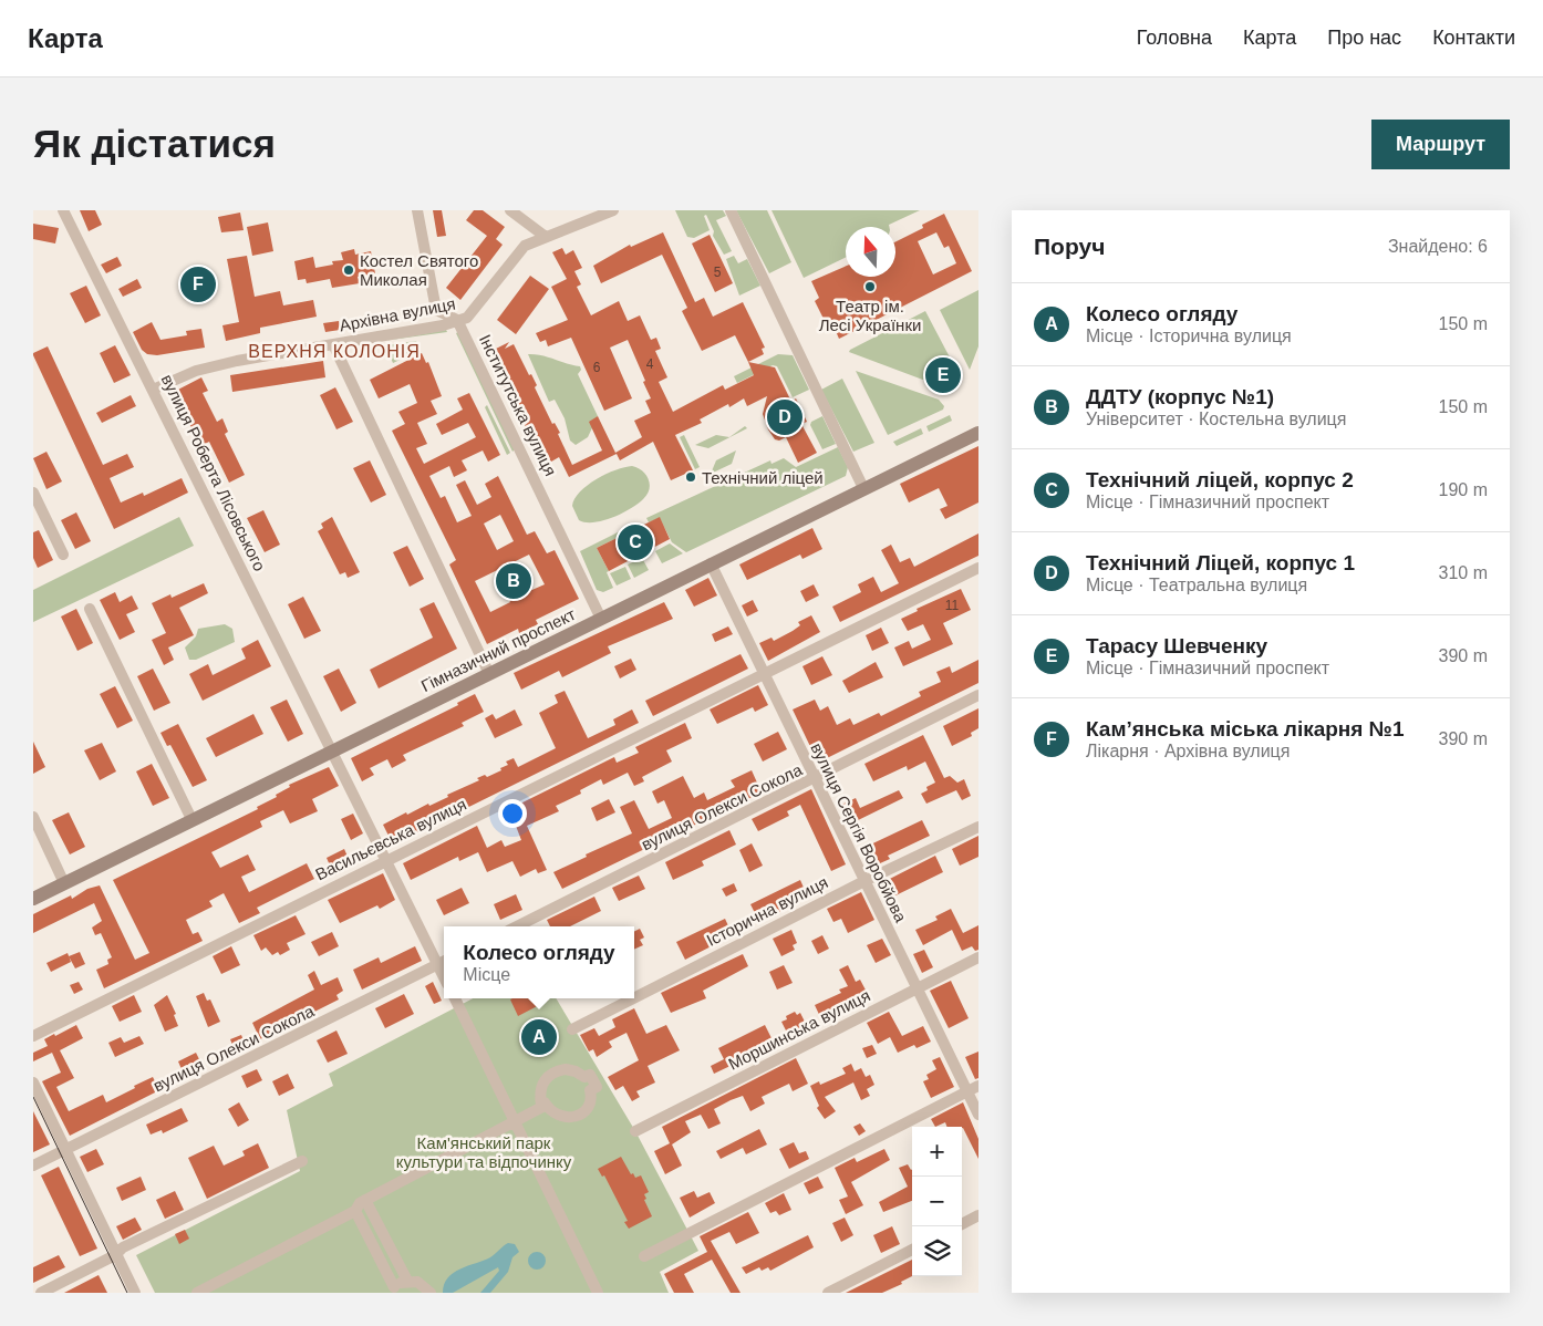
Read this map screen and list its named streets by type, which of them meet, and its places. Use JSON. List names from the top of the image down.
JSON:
{
  "streets": {
    "main road": ["Гімназичний проспект"],
    "street": [
      "Архівна вулиця",
      "Інститутська вулиця",
      "вулиця Роберта Лісовського",
      "вулиця Олекси Сокола",
      "вулиця Сергія Воробйова",
      "Васильєвська вулиця",
      "Історична вулиця",
      "Моршинська вулиця"
    ]
  },
  "crossings": [
    ["Архівна вулиця", "Інститутська вулиця"],
    ["Архівна вулиця", "вулиця Роберта Лісовського"],
    ["Інститутська вулиця", "Гімназичний проспект"],
    ["вулиця Роберта Лісовського", "Гімназичний проспект"],
    ["вулиця Роберта Лісовського", "вулиця Олекси Сокола"],
    ["вулиця Роберта Лісовського", "Васильєвська вулиця"],
    ["Гімназичний проспект", "вулиця Сергія Воробйова"],
    ["вулиця Олекси Сокола", "вулиця Сергія Воробйова"],
    ["вулиця Сергія Воробйова", "Васильєвська вулиця"],
    ["вулиця Сергія Воробйова", "Історична вулиця"],
    ["вулиця Сергія Воробйова", "Моршинська вулиця"]
  ],
  "districts": ["ВЕРХНЯ КОЛОНІЯ"],
  "parks": ["Кам'янський парк культури та відпочинку"],
  "places": ["Костел Святого Миколая", "Театр ім. Лесі Українки", "Технічний ліцей"],
  "house_numbers": [
    "5",
    "4",
    "6",
    "11"
  ],
  "north": "top",
  "page": {
    "header": "Карта",
    "nav": [
      "Головна",
      "Карта",
      "Про нас",
      "Контакти"
    ],
    "buttons": "Маршрут",
    "title": "Як дістатися",
    "heading": ["Поруч", "Знайдено: 6"],
    "pins": [
      "F",
      "E",
      "D",
      "C",
      "B",
      "A"
    ],
    "list": [
      {
        "mark": "A",
        "name": "Колесо огляду",
        "note": "Місце · Історична вулиця",
        "value": "150 m"
      },
      {
        "mark": "B",
        "name": "ДДТУ (корпус №1)",
        "note": "Університет · Костельна вулиця",
        "value": "150 m"
      },
      {
        "mark": "C",
        "name": "Технічний ліцей, корпус 2",
        "note": "Місце · Гімназичний проспект",
        "value": "190 m"
      },
      {
        "mark": "D",
        "name": "Технічний Ліцей, корпус 1",
        "note": "Місце · Театральна вулиця",
        "value": "310 m"
      },
      {
        "mark": "E",
        "name": "Тарасу Шевченку",
        "note": "Місце · Гімназичний проспект",
        "value": "390 m"
      },
      {
        "mark": "F",
        "name": "Кам’янська міська лікарня №1",
        "note": "Лікарня · Архівна вулиця",
        "value": "390 m"
      }
    ],
    "popup": ["Колесо огляду", "Місце"],
    "map_buttons": ["+", "−"]
  }
}
